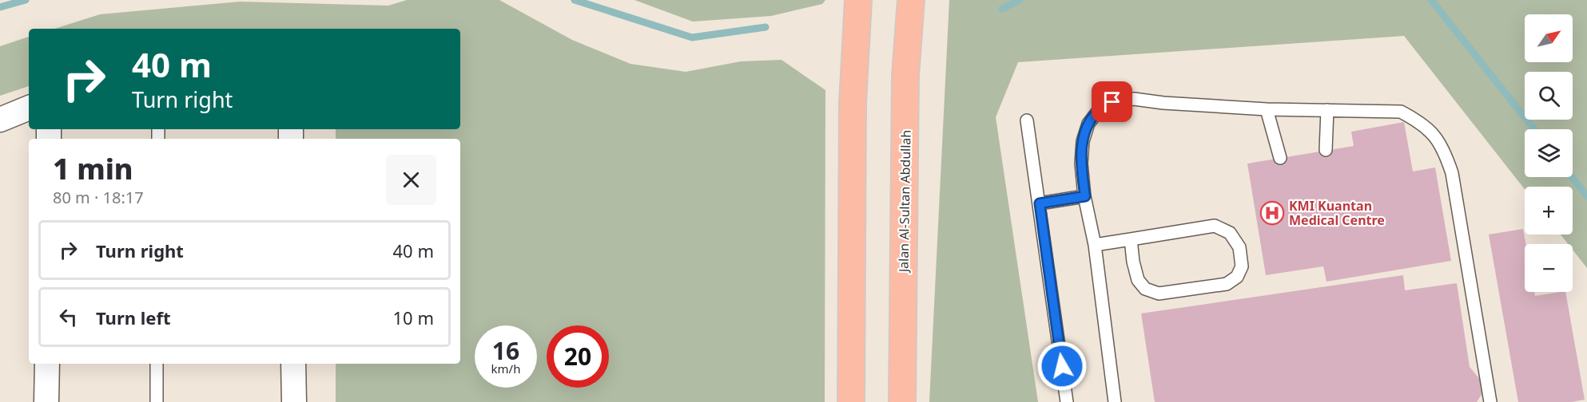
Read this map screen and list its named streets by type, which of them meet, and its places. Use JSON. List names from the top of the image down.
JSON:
{
  "streets": {
    "main road": ["Jalan Al-Sultan Abdullah"]
  },
  "places": {
    "hospital": ["KMI Kuantan Medical Centre"]
  },
  "north": "top right",
  "page": {
    "map_buttons": ["+", "−"],
    "turn": ["40 m", "Turn right"],
    "heading": ["1 min", "80 m · 18:17"],
    "list": [
      {
        "name": "Turn right",
        "value": "40 m"
      },
      {
        "name": "Turn left",
        "value": "10 m"
      }
    ],
    "speed": "16 km/h",
    "limit": "20"
  }
}
